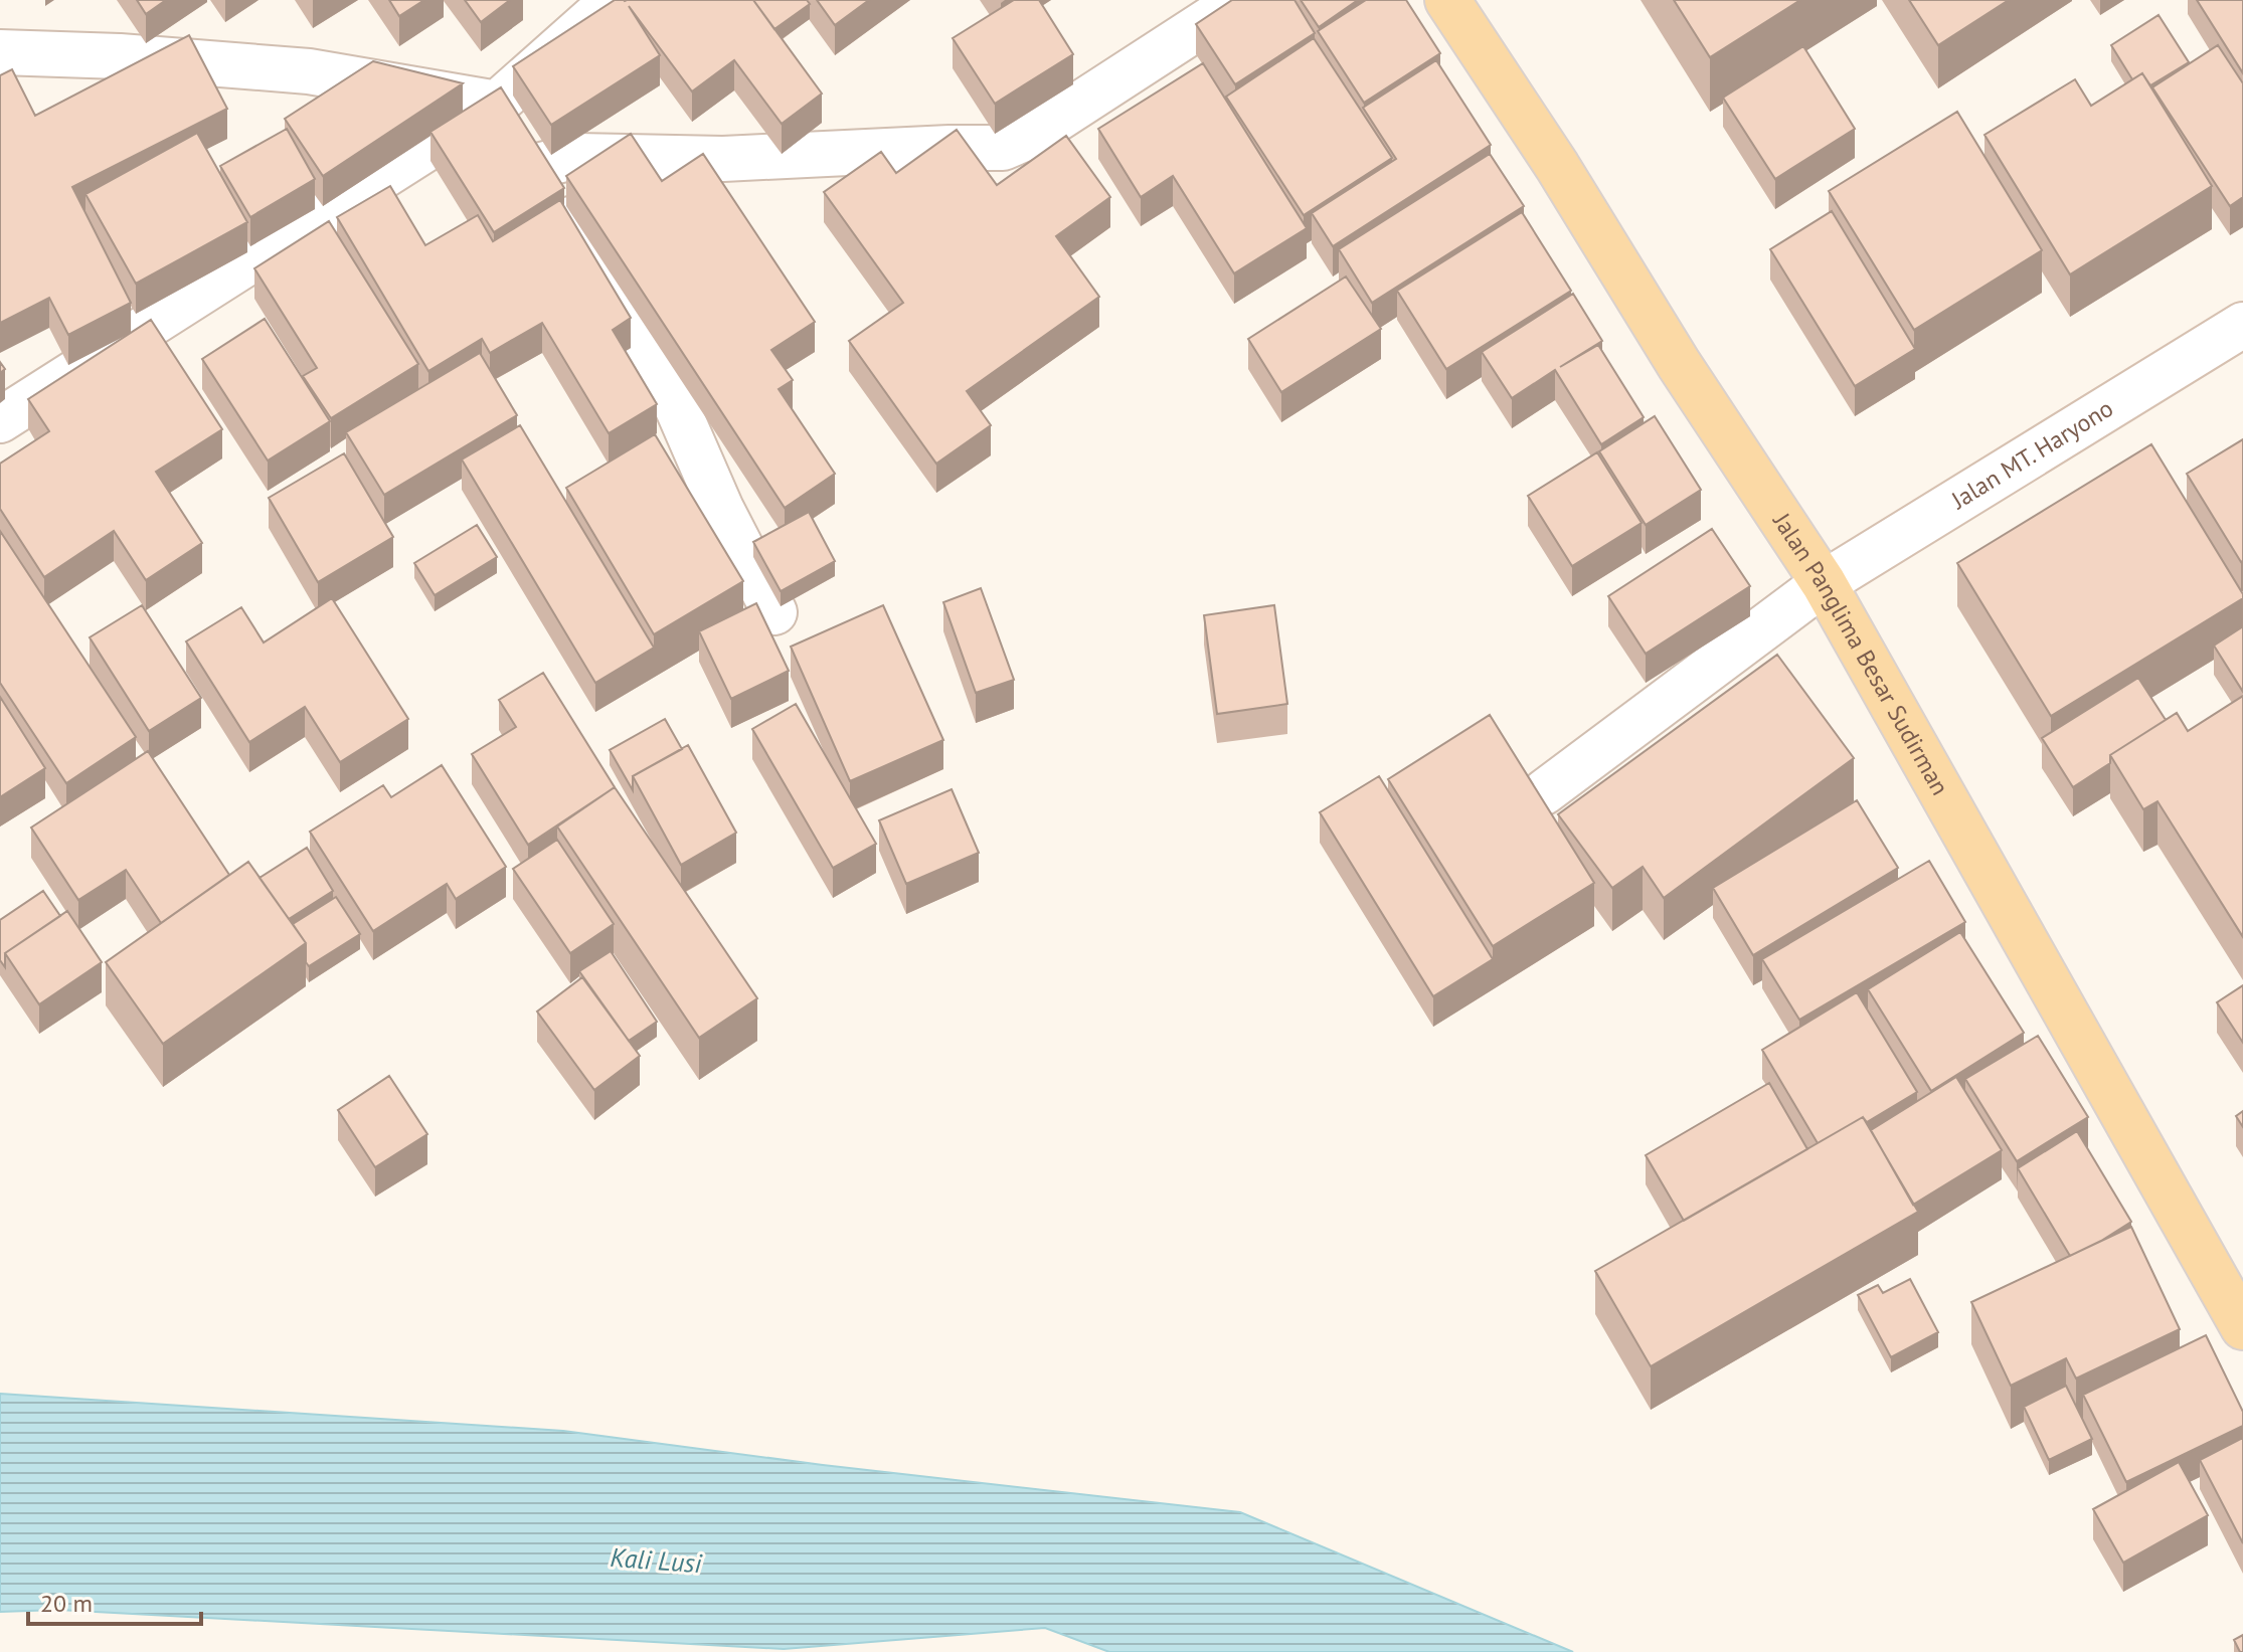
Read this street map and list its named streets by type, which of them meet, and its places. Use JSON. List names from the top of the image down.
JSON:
{
  "streets": {
    "main road": ["Jalan Panglima Besar Sudirman"],
    "street": ["Jalan MT. Haryono"]
  },
  "crossings": [
    ["Jalan MT. Haryono", "Jalan Panglima Besar Sudirman"]
  ],
  "water": ["Kali Lusi"],
  "scale_bar": "20 m"
}
